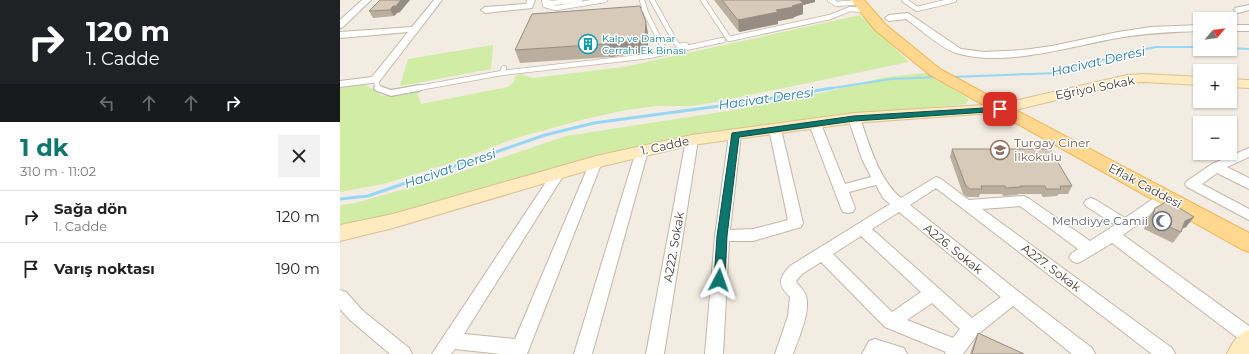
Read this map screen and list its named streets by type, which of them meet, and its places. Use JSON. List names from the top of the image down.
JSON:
{
  "streets": {
    "main road": ["Eğriyol Sokak", "1. Cadde", "Eflak Caddesi"],
    "street": ["A222. Sokak", "A226. Sokak", "A227. Sokak"]
  },
  "crossings": [
    ["Eğriyol Sokak", "1. Cadde"],
    ["Eğriyol Sokak", "Eflak Caddesi"],
    ["1. Cadde", "Eflak Caddesi"],
    ["1. Cadde", "A222. Sokak"],
    ["1. Cadde", "A226. Sokak"],
    ["A226. Sokak", "A227. Sokak"]
  ],
  "water": ["Hacivat Deresi"],
  "places": {
    "building": ["Kalp ve Damar Cerrahi Ek Binası"],
    "school or university": ["Turgay Ciner İlkokulu"],
    "mosque": ["Mehdiyye Camii"]
  },
  "north": "top right",
  "page": {
    "turn": ["120 m", "1. Cadde"],
    "map_buttons": ["+", "−"],
    "heading": ["1 dk", "310 m · 11:02"],
    "list": [
      {
        "name": "Sağa dön",
        "note": "1. Cadde",
        "value": "120 m"
      },
      {
        "name": "Varış noktası",
        "value": "190 m"
      }
    ]
  }
}
